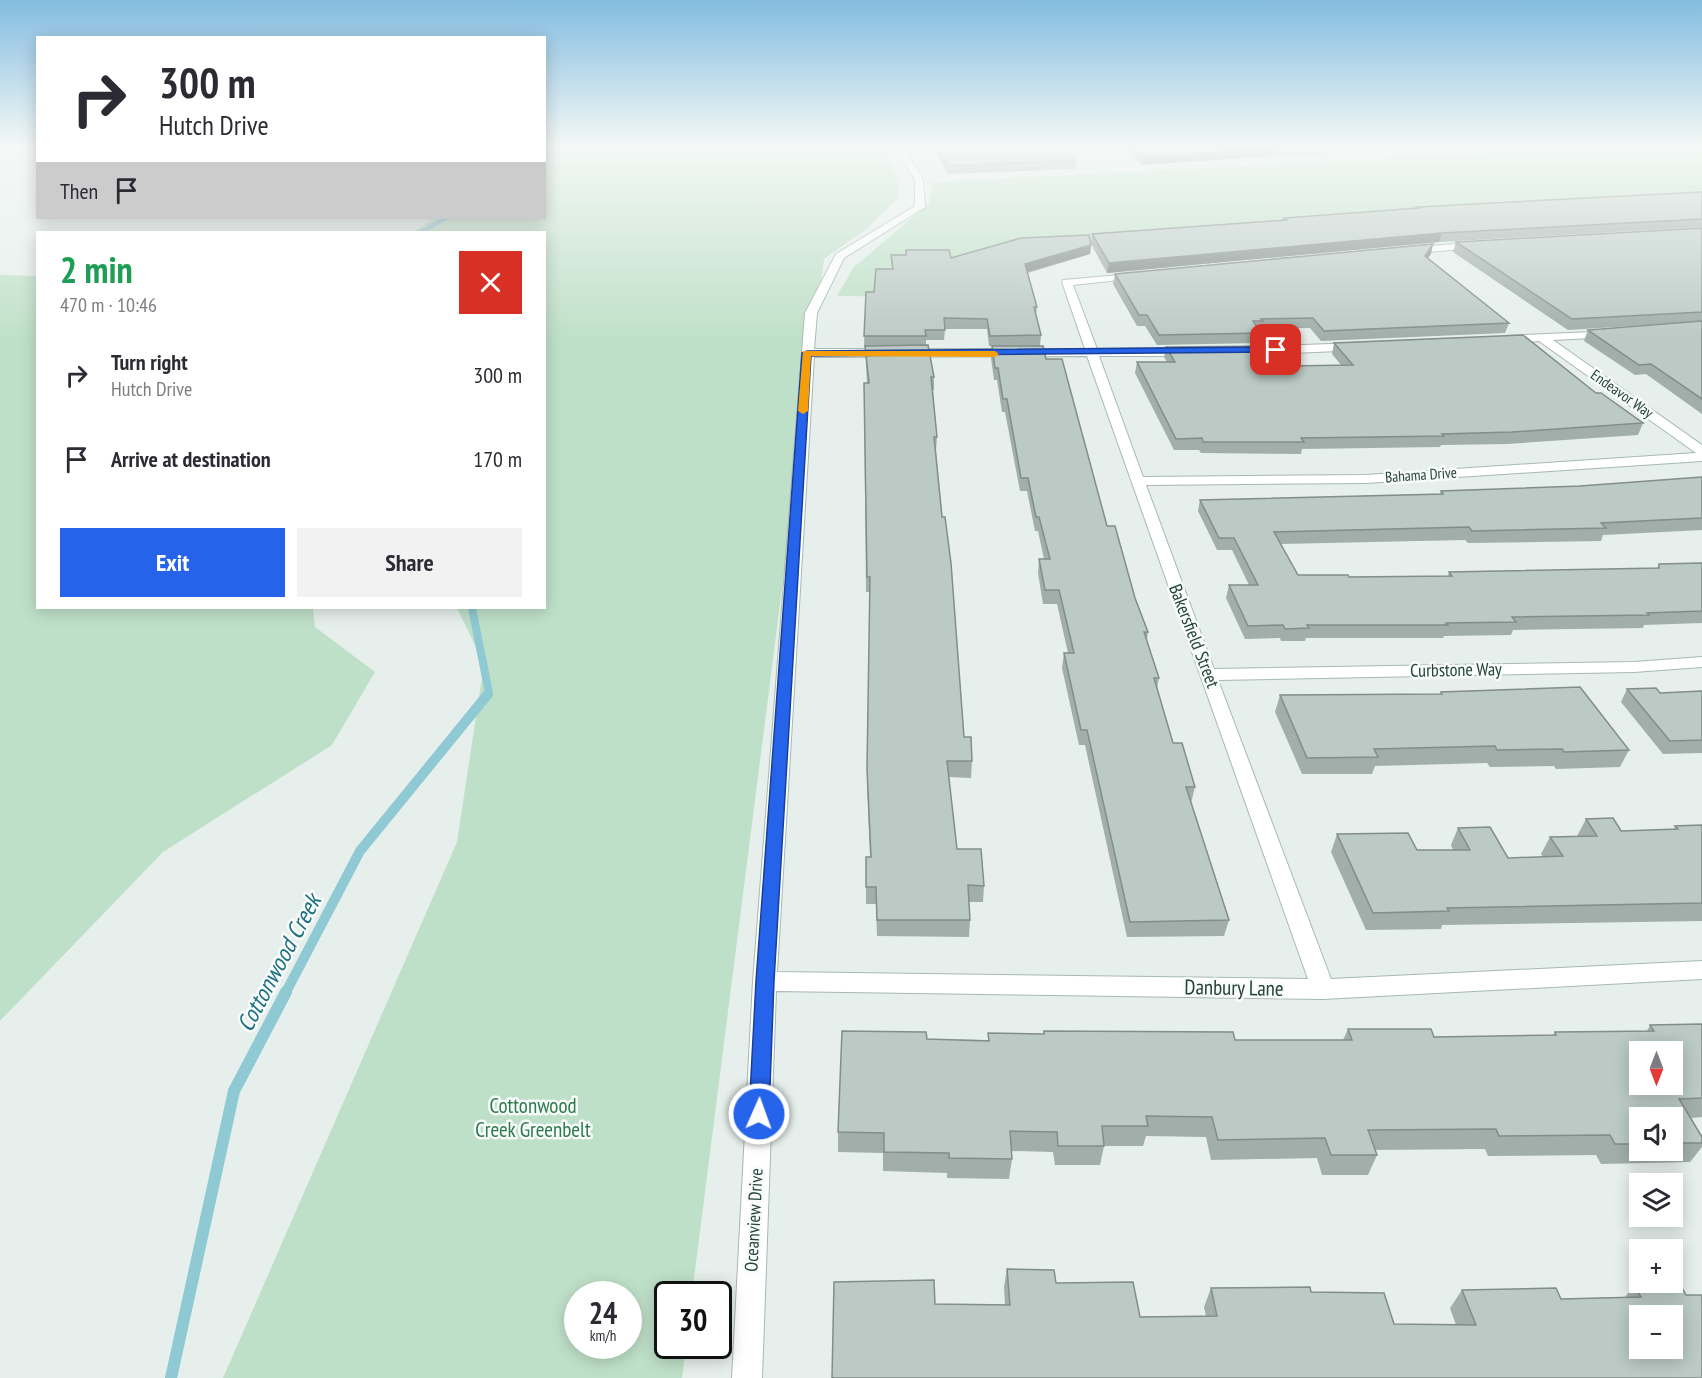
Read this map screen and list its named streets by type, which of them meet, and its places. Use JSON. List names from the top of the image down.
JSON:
{
  "streets": {
    "street": [
      "Endeavor Way",
      "Bahama Drive",
      "Bakersfield Street",
      "Curbstone Way",
      "Danbury Lane",
      "Oceanview Drive"
    ]
  },
  "crossings": [
    ["Bahama Drive", "Bakersfield Street"],
    ["Bakersfield Street", "Curbstone Way"],
    ["Bakersfield Street", "Danbury Lane"],
    ["Danbury Lane", "Oceanview Drive"]
  ],
  "water": ["Cottonwood Creek"],
  "parks": ["Cottonwood Creek Greenbelt"],
  "north": "bottom",
  "page": {
    "turn": ["300 m", "Hutch Drive"],
    "then": "Then",
    "heading": ["2 min", "470 m · 10:46"],
    "list": [
      {
        "name": "Turn right",
        "note": "Hutch Drive",
        "value": "300 m"
      },
      {
        "name": "Arrive at destination",
        "value": "170 m"
      }
    ],
    "buttons": ["Exit", "Share"],
    "map_buttons": ["+", "−"],
    "speed": "24 km/h",
    "limit": "30"
  }
}
